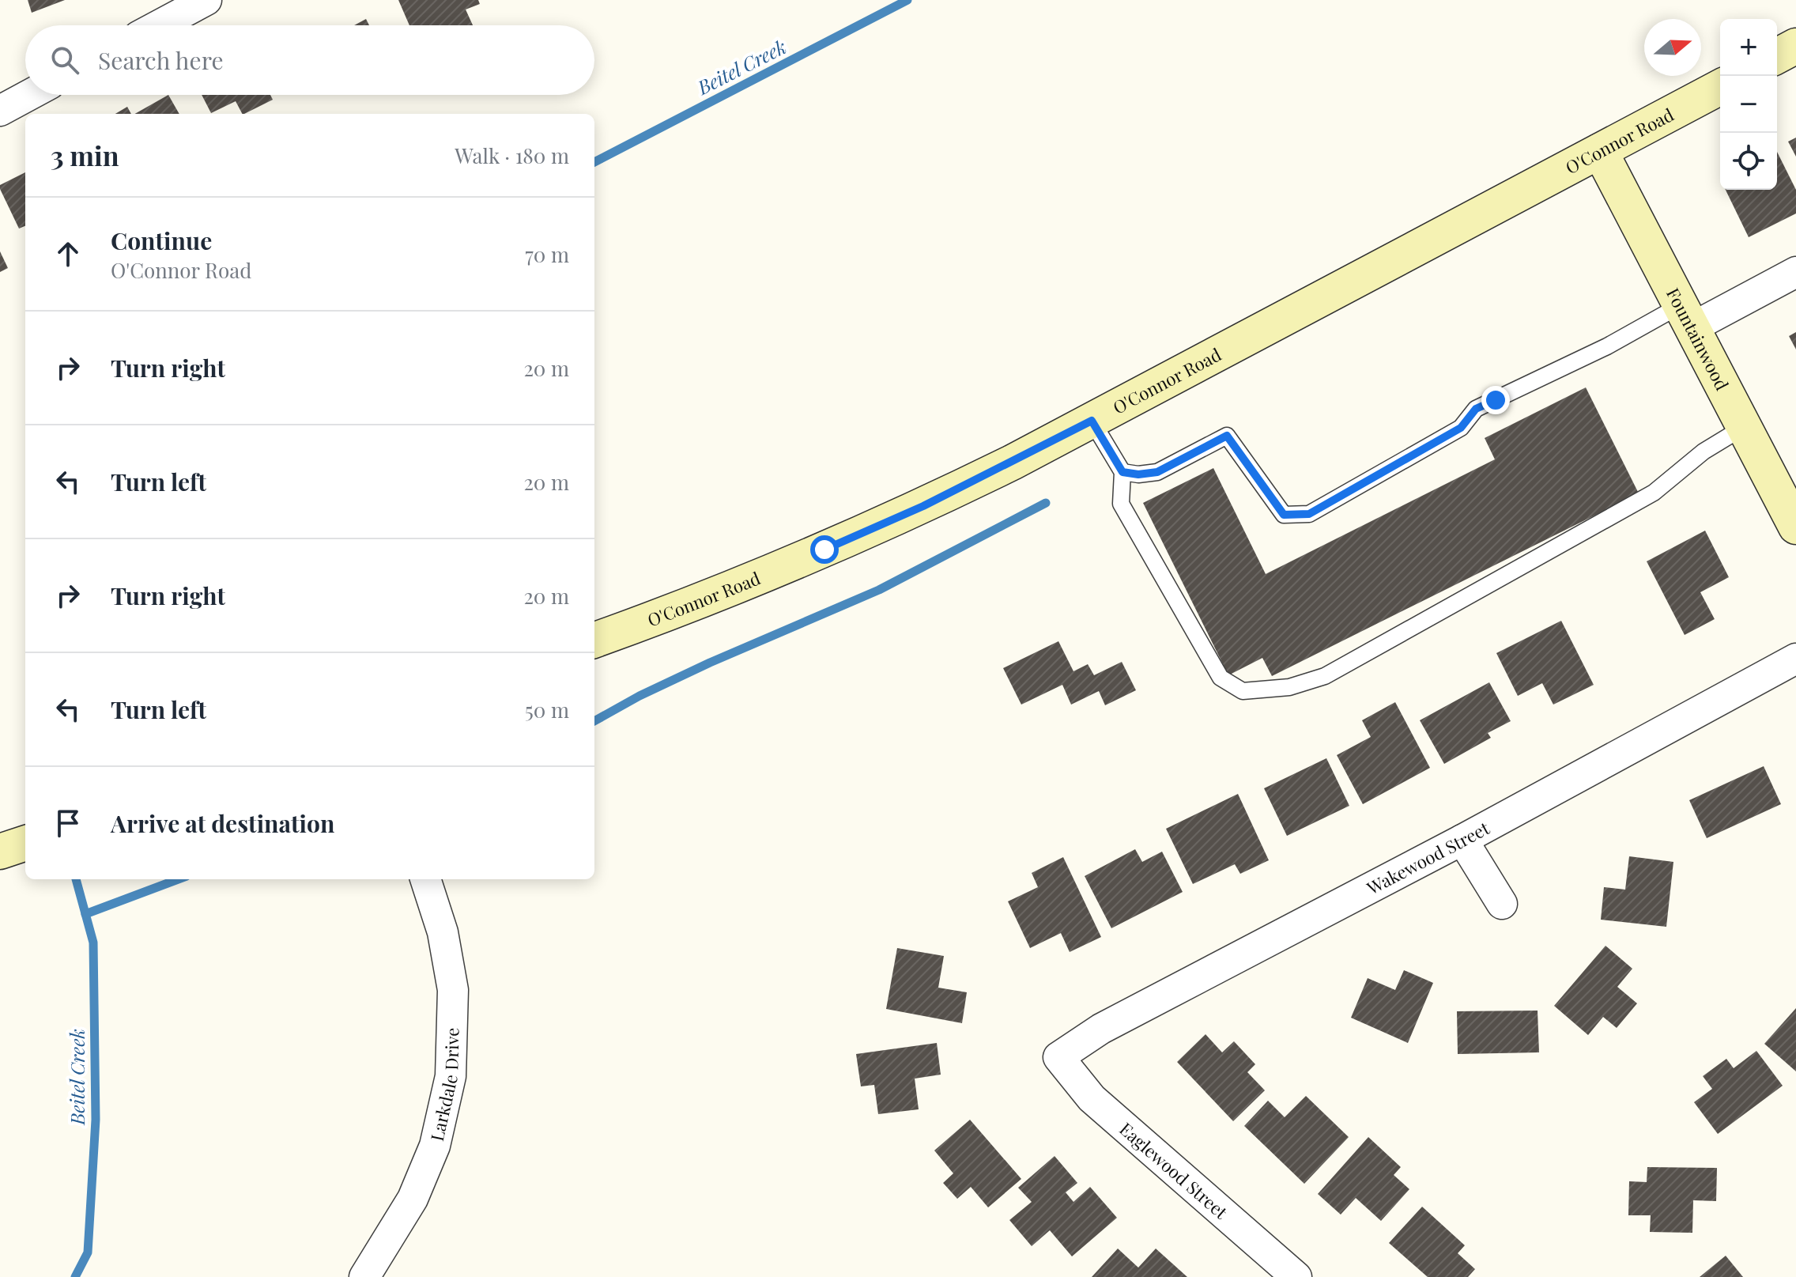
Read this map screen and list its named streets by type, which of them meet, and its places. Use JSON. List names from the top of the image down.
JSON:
{
  "streets": {
    "main road": ["O'Connor Road", "Fountainwood"],
    "street": ["Wakewood Street", "Larkdale Drive", "Eaglewood Street"]
  },
  "crossings": [
    ["O'Connor Road", "Fountainwood"],
    ["Wakewood Street", "Eaglewood Street"]
  ],
  "water": ["Beitel Creek"],
  "north": "right",
  "page": {
    "map_buttons": ["+", "−"],
    "search": "Search here",
    "heading": ["3 min", "Walk · 180 m"],
    "list": [
      ["Continue", "O'Connor Road", "70 m"],
      ["Turn right", "20 m"],
      ["Turn left", "20 m"],
      ["Turn right", "20 m"],
      ["Turn left", "50 m"],
      "Arrive at destination"
    ]
  }
}
